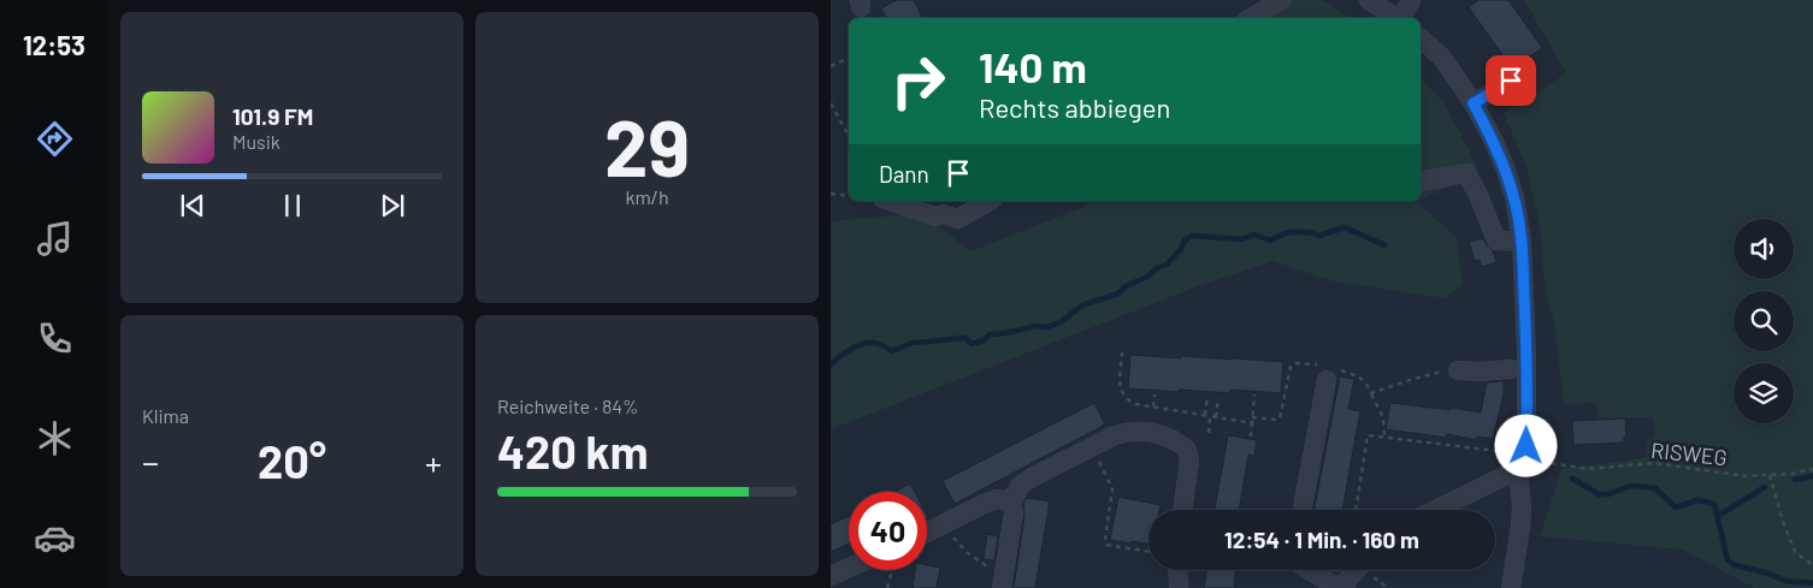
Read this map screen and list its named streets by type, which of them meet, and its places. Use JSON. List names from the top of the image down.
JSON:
{
  "streets": {
    "path": ["RISWEG"]
  },
  "page": {
    "tabs": "12:53",
    "tile": [
      ["29", "km/h"],
      "Klima",
      ["Reichweite · 84%", "420 km"]
    ],
    "turn": ["140 m", "Rechts abbiegen"],
    "song": ["101.9 FM", "Musik"],
    "then": "Dann",
    "heat": ["−", "20°", "+"],
    "limit": "40",
    "trip": "12:54 · 1 Min. · 160 m"
  }
}
